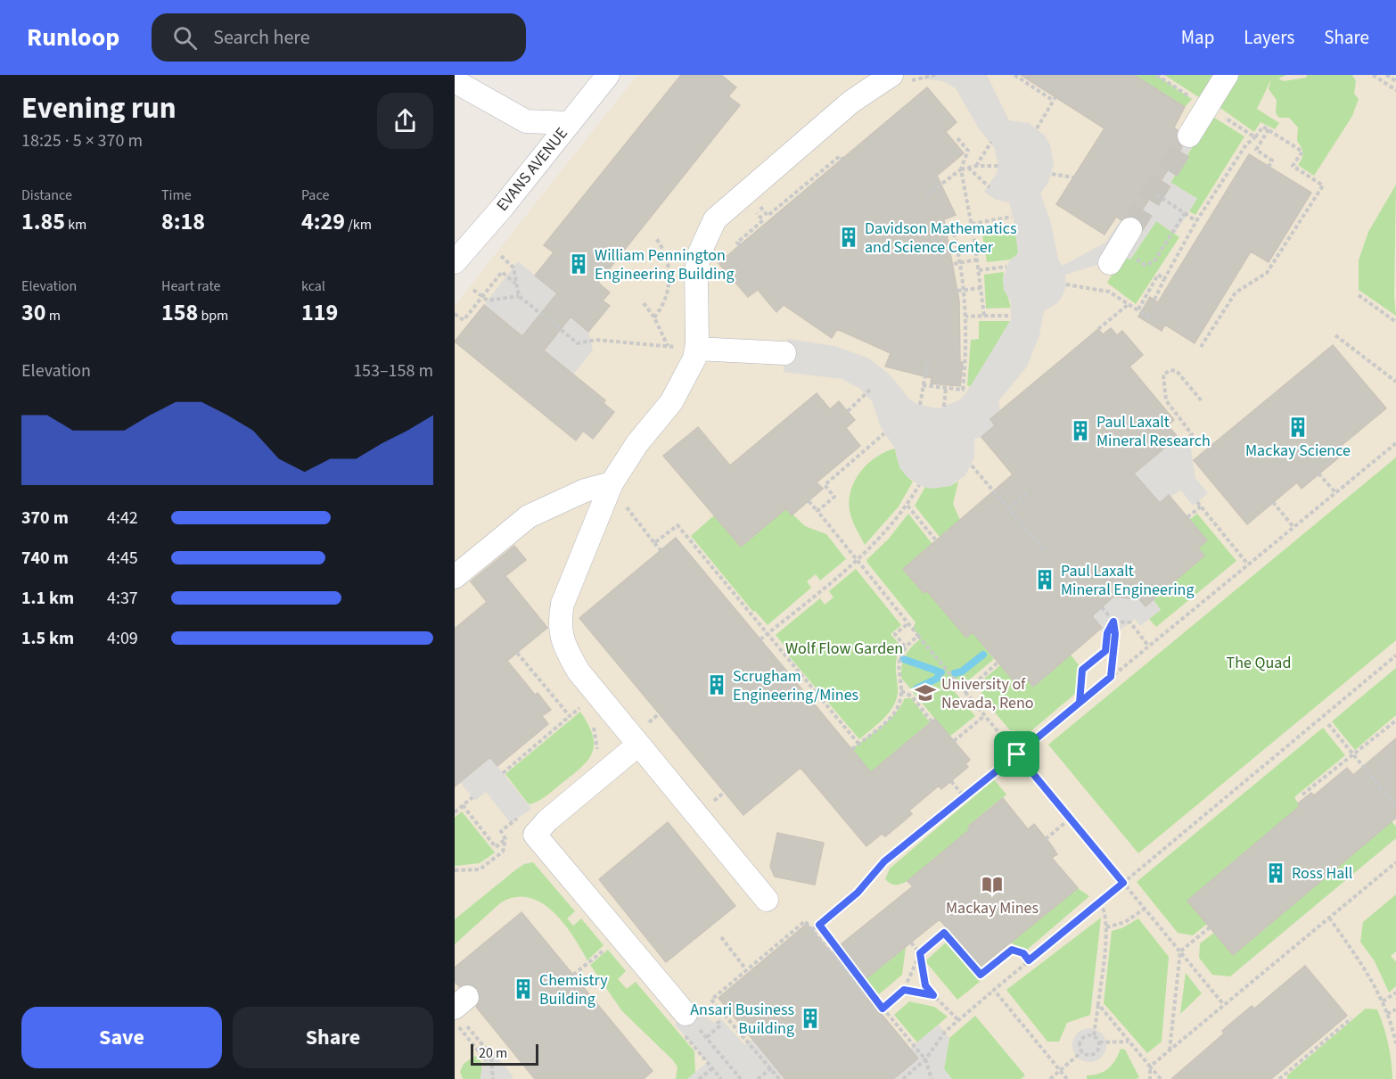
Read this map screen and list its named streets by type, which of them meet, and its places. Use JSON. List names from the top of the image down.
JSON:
{
  "streets": {
    "street": ["EVANS AVENUE"]
  },
  "parks": ["Wolf Flow Garden", "The Quad"],
  "places": {
    "building": [
      "Davidson Mathematics and Science Center",
      "William Pennington Engineering Building",
      "Mackay Science",
      "Paul Laxalt Mineral Research",
      "Paul Laxalt Mineral Engineering",
      "Scrugham Engineering/Mines",
      "Ross Hall",
      "Chemistry Building",
      "Ansari Business Building"
    ],
    "school or university": ["University of Nevada, Reno"],
    "library": ["Mackay Mines"]
  },
  "scale_bar": "20 m",
  "page": {
    "header": "Runloop",
    "search": "Search here",
    "nav": ["Map", "Layers", "Share"],
    "heading": ["Evening run", "18:25 · 5 × 370 m"],
    "stats": [
      ["Distance", "1.85 km"],
      ["Time", "8:18"],
      ["Pace", "4:29 /km"],
      ["Elevation", "30 m"],
      ["Heart rate", "158 bpm"],
      ["kcal", "119"]
    ],
    "chart": ["Elevation", "153–158 m"],
    "list": [
      {
        "name": "370 m",
        "note": "4:42"
      },
      {
        "name": "740 m",
        "note": "4:45"
      },
      {
        "name": "1.1 km",
        "note": "4:37"
      },
      {
        "name": "1.5 km",
        "note": "4:09"
      }
    ],
    "buttons": ["Save", "Share"],
    "scale": "20 m"
  }
}
